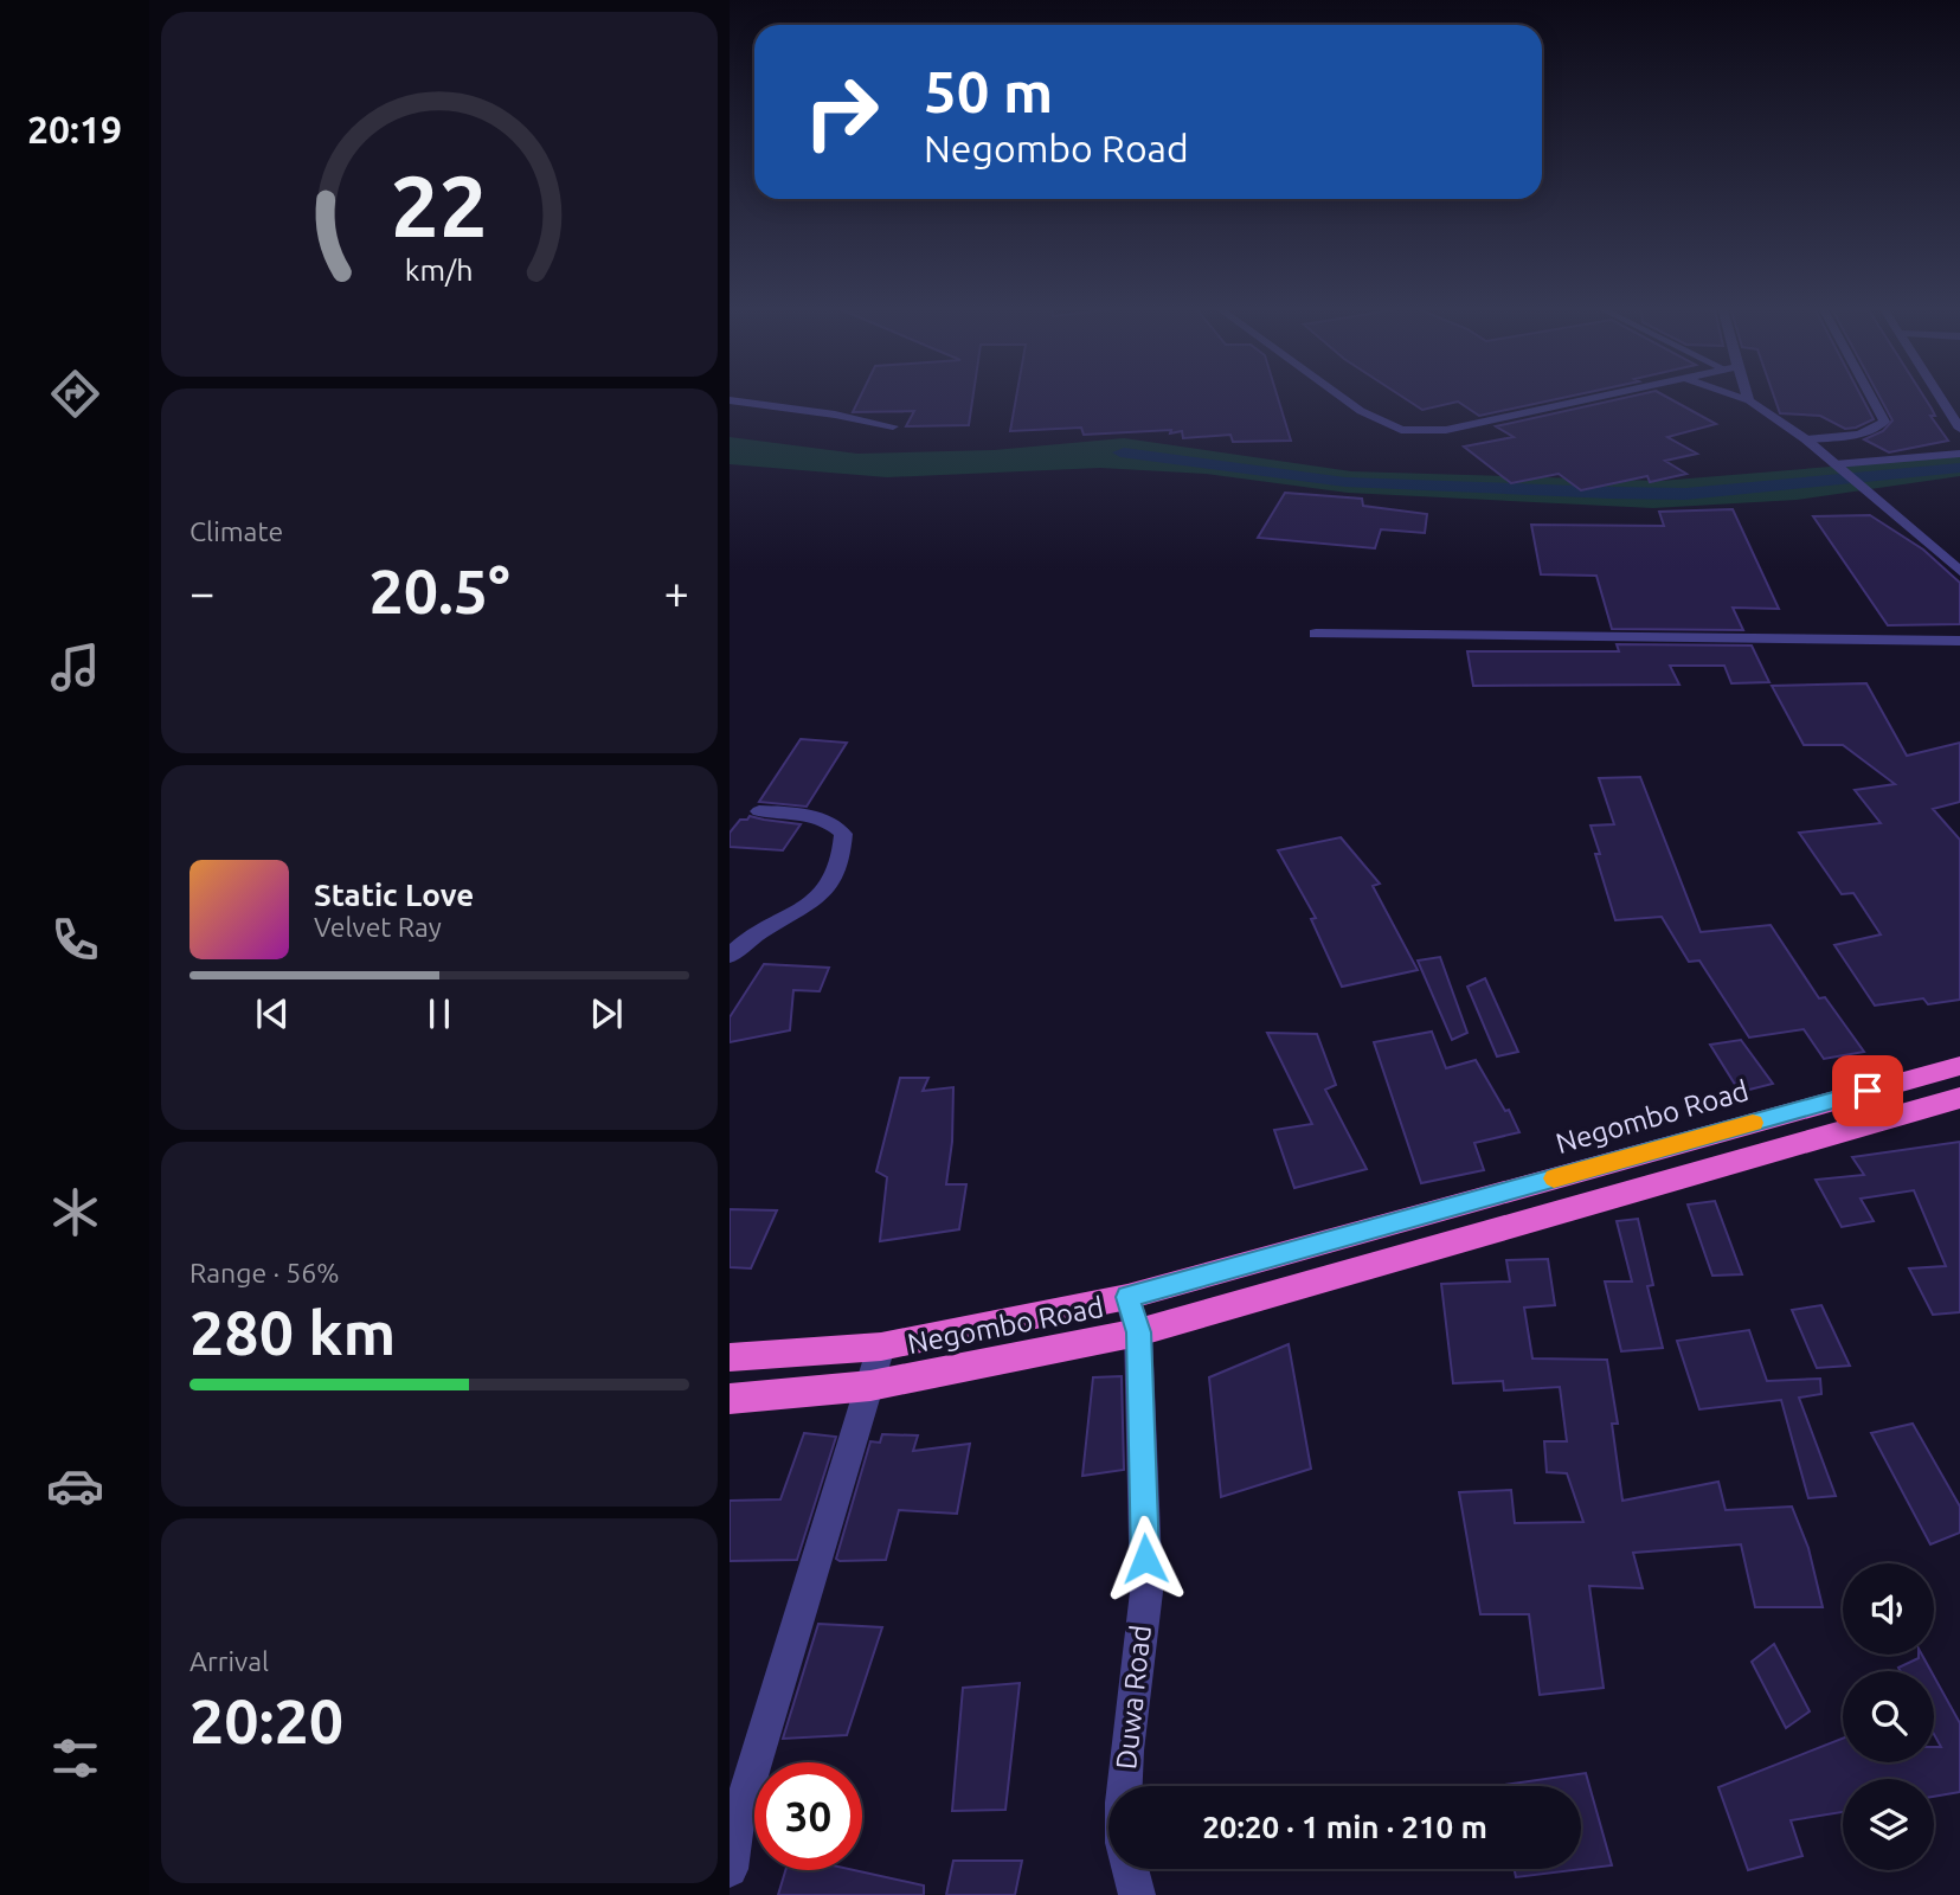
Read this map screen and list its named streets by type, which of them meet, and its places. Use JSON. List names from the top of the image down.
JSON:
{
  "streets": {
    "highway": ["Negombo Road"],
    "street": ["Duwa Road"]
  },
  "crossings": [
    ["Negombo Road", "Duwa Road"]
  ],
  "page": {
    "tabs": "20:19",
    "turn": ["50 m", "Negombo Road"],
    "tile": [
      "Climate",
      ["Range · 56%", "280 km"],
      ["Arrival", "20:20"]
    ],
    "heat": ["−", "20.5°", "+"],
    "song": ["Static Love", "Velvet Ray"],
    "limit": "30",
    "trip": "20:20 · 1 min · 210 m",
    "gauge": ["22", "km/h"]
  }
}
